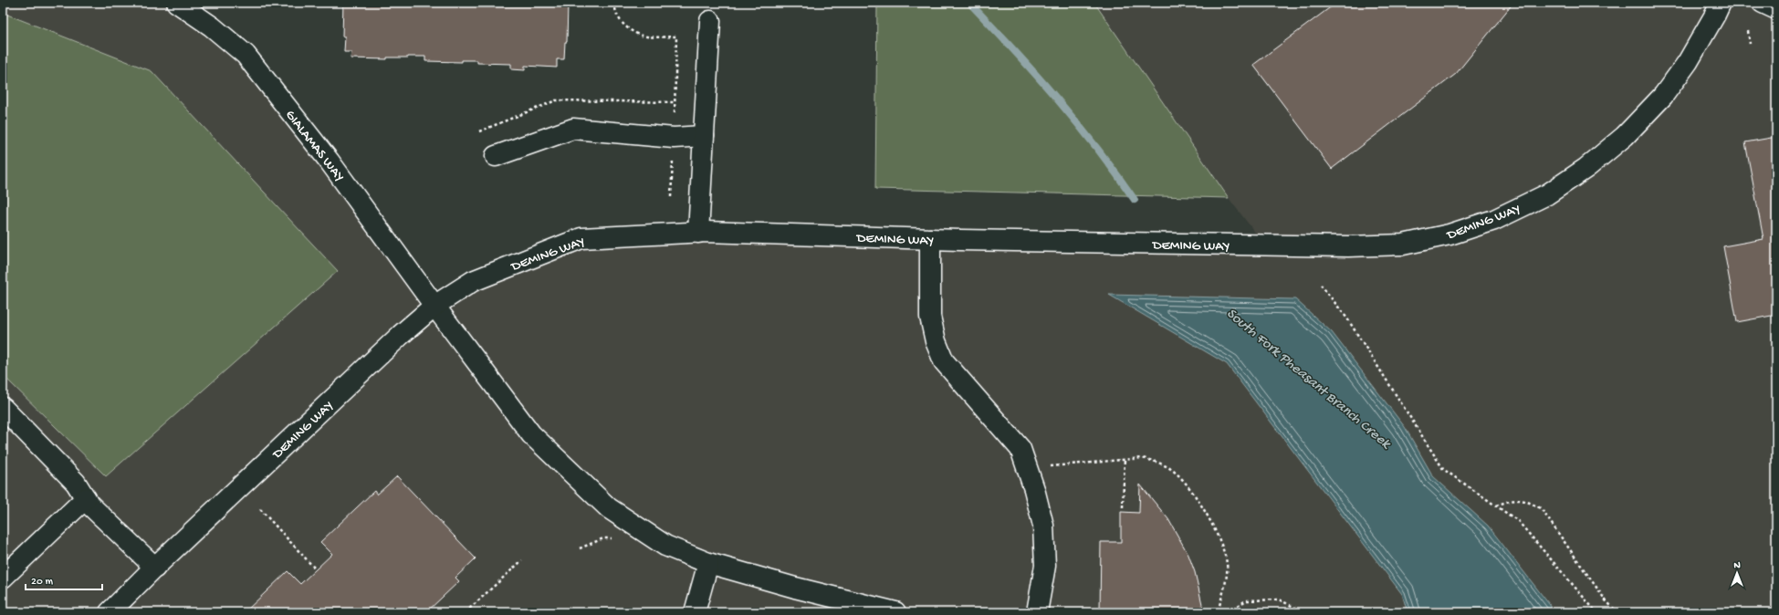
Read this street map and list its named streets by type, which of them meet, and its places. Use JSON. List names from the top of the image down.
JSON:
{
  "streets": {
    "street": ["GIALAMAS WAY", "DEMING WAY"]
  },
  "crossings": [
    ["GIALAMAS WAY", "DEMING WAY"]
  ],
  "water": ["South Fork Pheasant Branch Creek"],
  "scale_bar": "20 m",
  "north": "top"
}
